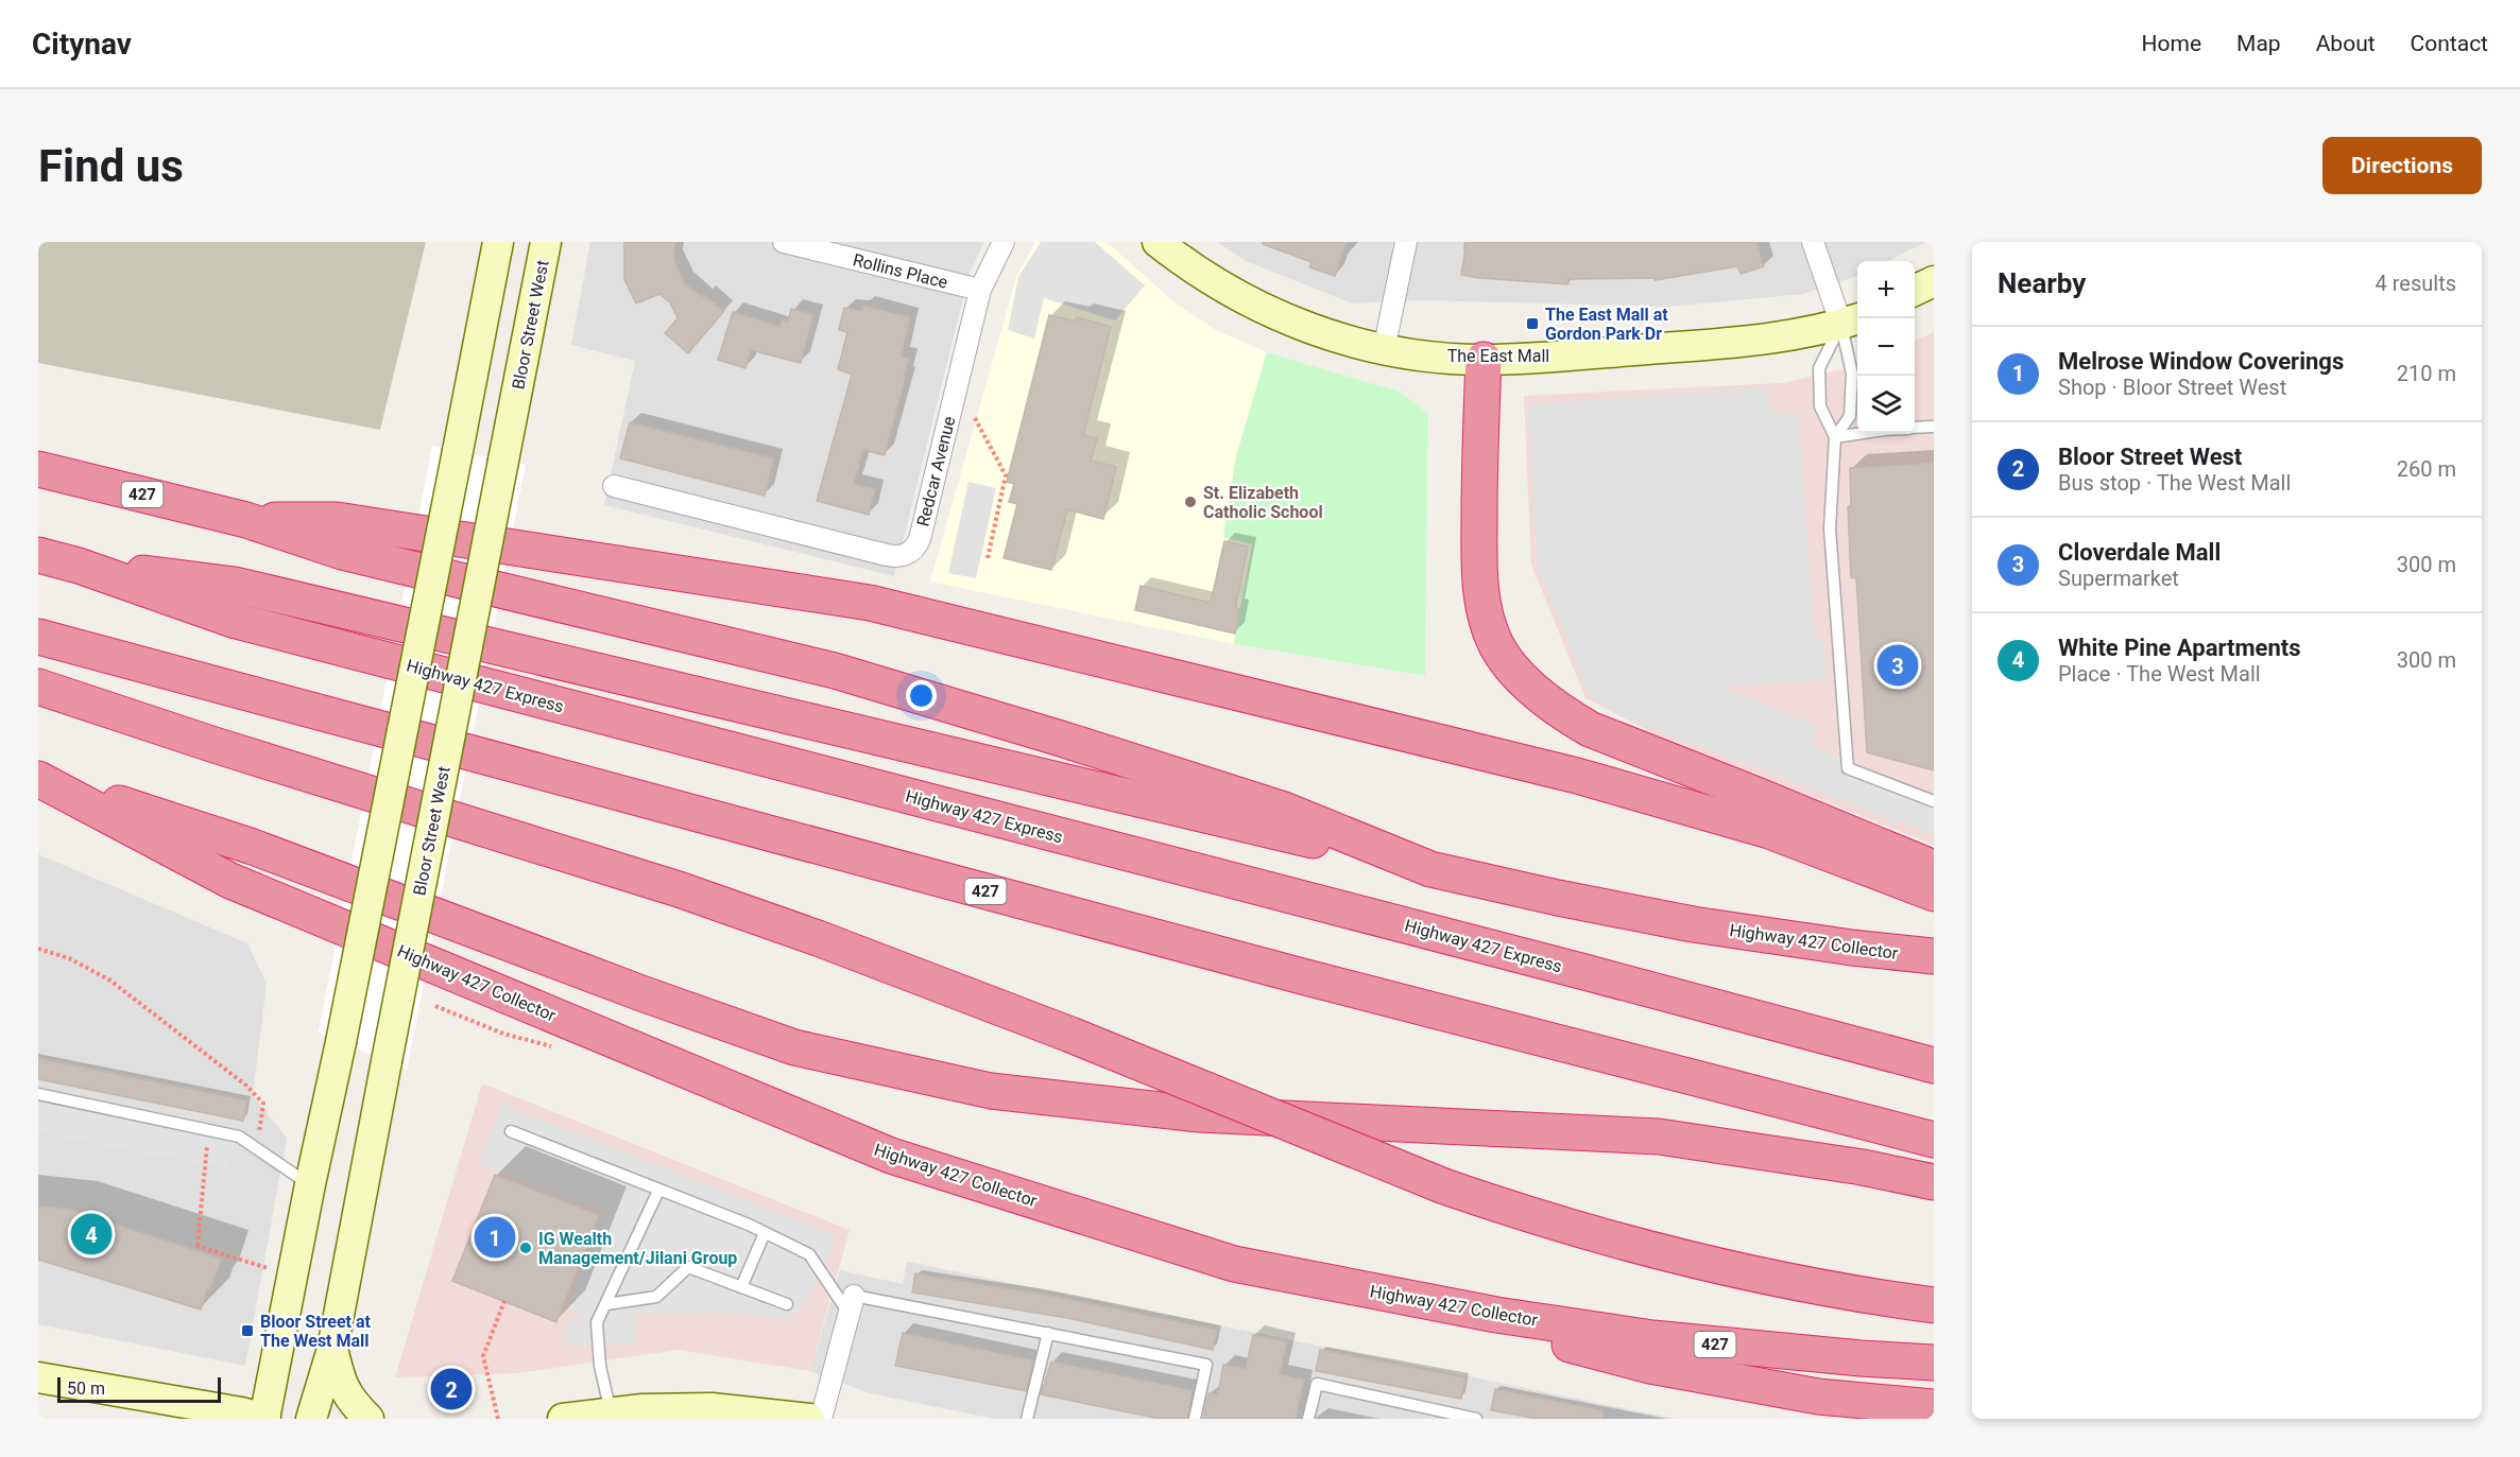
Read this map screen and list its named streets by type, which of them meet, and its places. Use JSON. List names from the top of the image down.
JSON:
{
  "streets": {
    "highway": ["427", "Highway 427 Express", "Highway 427 Collector"],
    "main road": ["Bloor Street West", "The East Mall"],
    "street": ["Rollins Place", "Redcar Avenue"]
  },
  "crossings": [
    ["Rollins Place", "Redcar Avenue"]
  ],
  "places": {
    "transit": ["The East Mall at Gordon Park Dr", "Bloor Street at The West Mall"],
    "other": ["St. Elizabeth Catholic School", "IG Wealth Management/Jilani Group"]
  },
  "scale_bar": "50 m",
  "page": {
    "header": "Citynav",
    "nav": [
      "Home",
      "Map",
      "About",
      "Contact"
    ],
    "buttons": "Directions",
    "title": "Find us",
    "heading": ["Nearby", "4 results"],
    "map_buttons": ["+", "−"],
    "list": [
      {
        "mark": "1",
        "name": "Melrose Window Coverings",
        "note": "Shop · Bloor Street West",
        "value": "210 m"
      },
      {
        "mark": "2",
        "name": "Bloor Street West",
        "note": "Bus stop · The West Mall",
        "value": "260 m"
      },
      {
        "mark": "3",
        "name": "Cloverdale Mall",
        "note": "Supermarket",
        "value": "300 m"
      },
      {
        "mark": "4",
        "name": "White Pine Apartments",
        "note": "Place · The West Mall",
        "value": "300 m"
      }
    ],
    "pins": [
      "3",
      "4",
      "1",
      "2"
    ],
    "scale": "50 m"
  }
}
